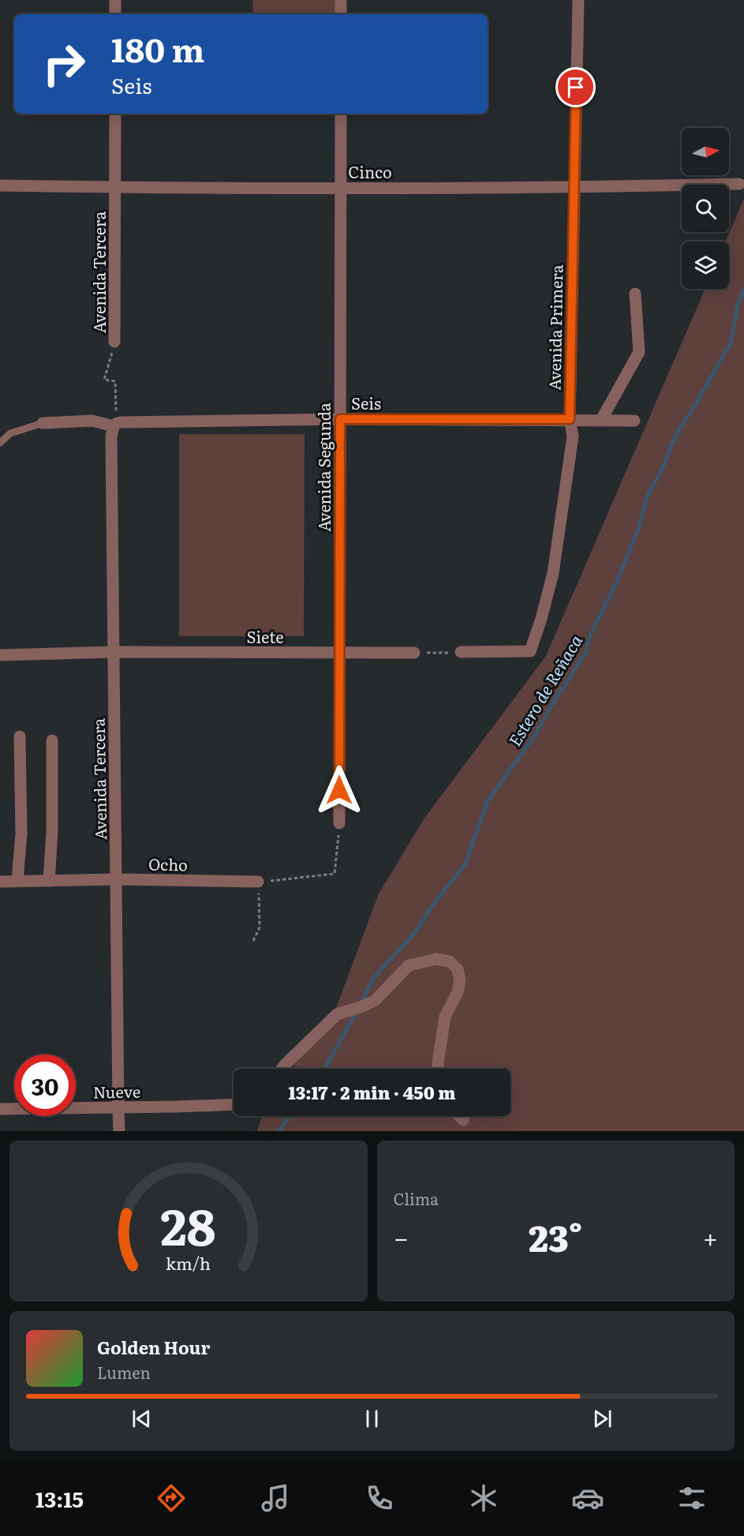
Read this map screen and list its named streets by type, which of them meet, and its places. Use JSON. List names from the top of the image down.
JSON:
{
  "streets": {
    "street": [
      "Cinco",
      "Avenida Tercera",
      "Avenida Primera",
      "Seis",
      "Avenida Segunda",
      "Siete",
      "Ocho",
      "Nueve"
    ]
  },
  "crossings": [
    ["Cinco", "Avenida Tercera"],
    ["Cinco", "Avenida Primera"],
    ["Cinco", "Avenida Segunda"],
    ["Avenida Tercera", "Seis"],
    ["Avenida Tercera", "Siete"],
    ["Avenida Tercera", "Ocho"],
    ["Avenida Tercera", "Nueve"],
    ["Avenida Primera", "Seis"],
    ["Seis", "Avenida Segunda"],
    ["Avenida Segunda", "Siete"]
  ],
  "water": ["Estero de Reñaca"],
  "north": "right",
  "page": {
    "turn": ["180 m", "Seis"],
    "limit": "30",
    "trip": "13:17 · 2 min · 450 m",
    "tile": "Clima",
    "heat": ["−", "23°", "+"],
    "song": ["Golden Hour", "Lumen"],
    "tabs": "13:15",
    "gauge": ["28", "km/h"]
  }
}
